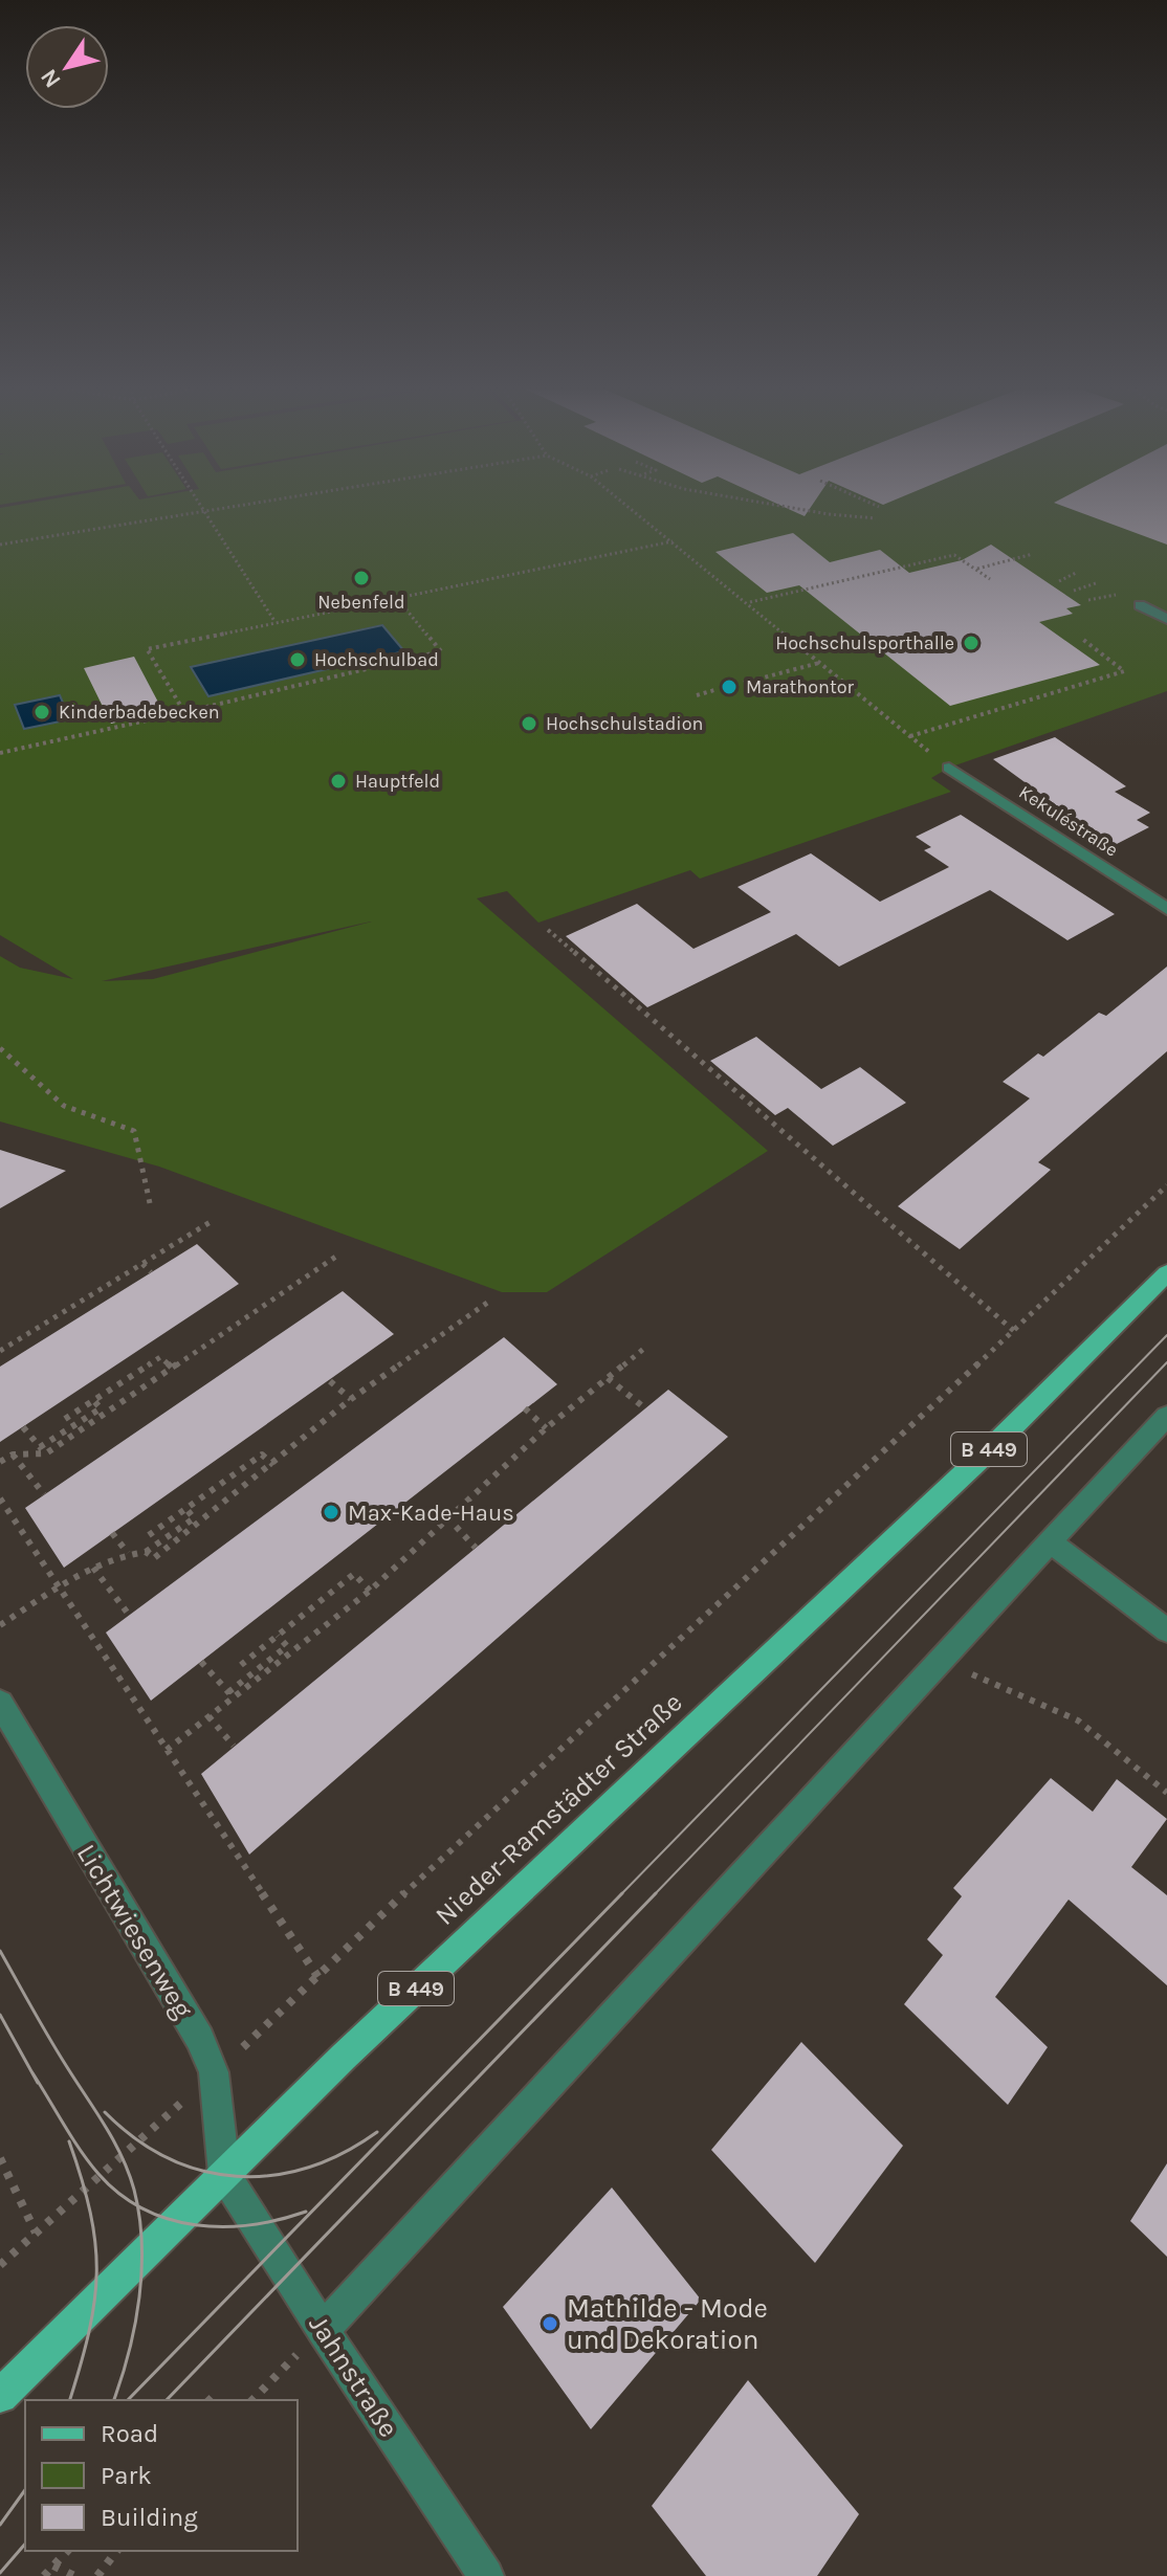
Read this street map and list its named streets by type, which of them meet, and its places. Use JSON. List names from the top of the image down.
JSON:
{
  "streets": {
    "main road": ["B 449", "Nieder-Ramstädter Straße"],
    "street": ["Kekuléstraße", "Lichtwiesenweg", "Jahnstraße"]
  },
  "crossings": [
    ["Nieder-Ramstädter Straße", "Lichtwiesenweg"],
    ["Nieder-Ramstädter Straße", "Jahnstraße"],
    ["Lichtwiesenweg", "Jahnstraße"]
  ],
  "places": [
    "Nebenfeld",
    "Hochschulsporthalle",
    "Hochschulbad",
    "Marathontor",
    "Kinderbadebecken",
    "Hochschulstadion",
    "Hauptfeld",
    "Max-Kade-Haus",
    "Mathilde - Mode und Dekoration"
  ],
  "legend": ["Road", "Park", "Building"],
  "north": "bottom left"
}
